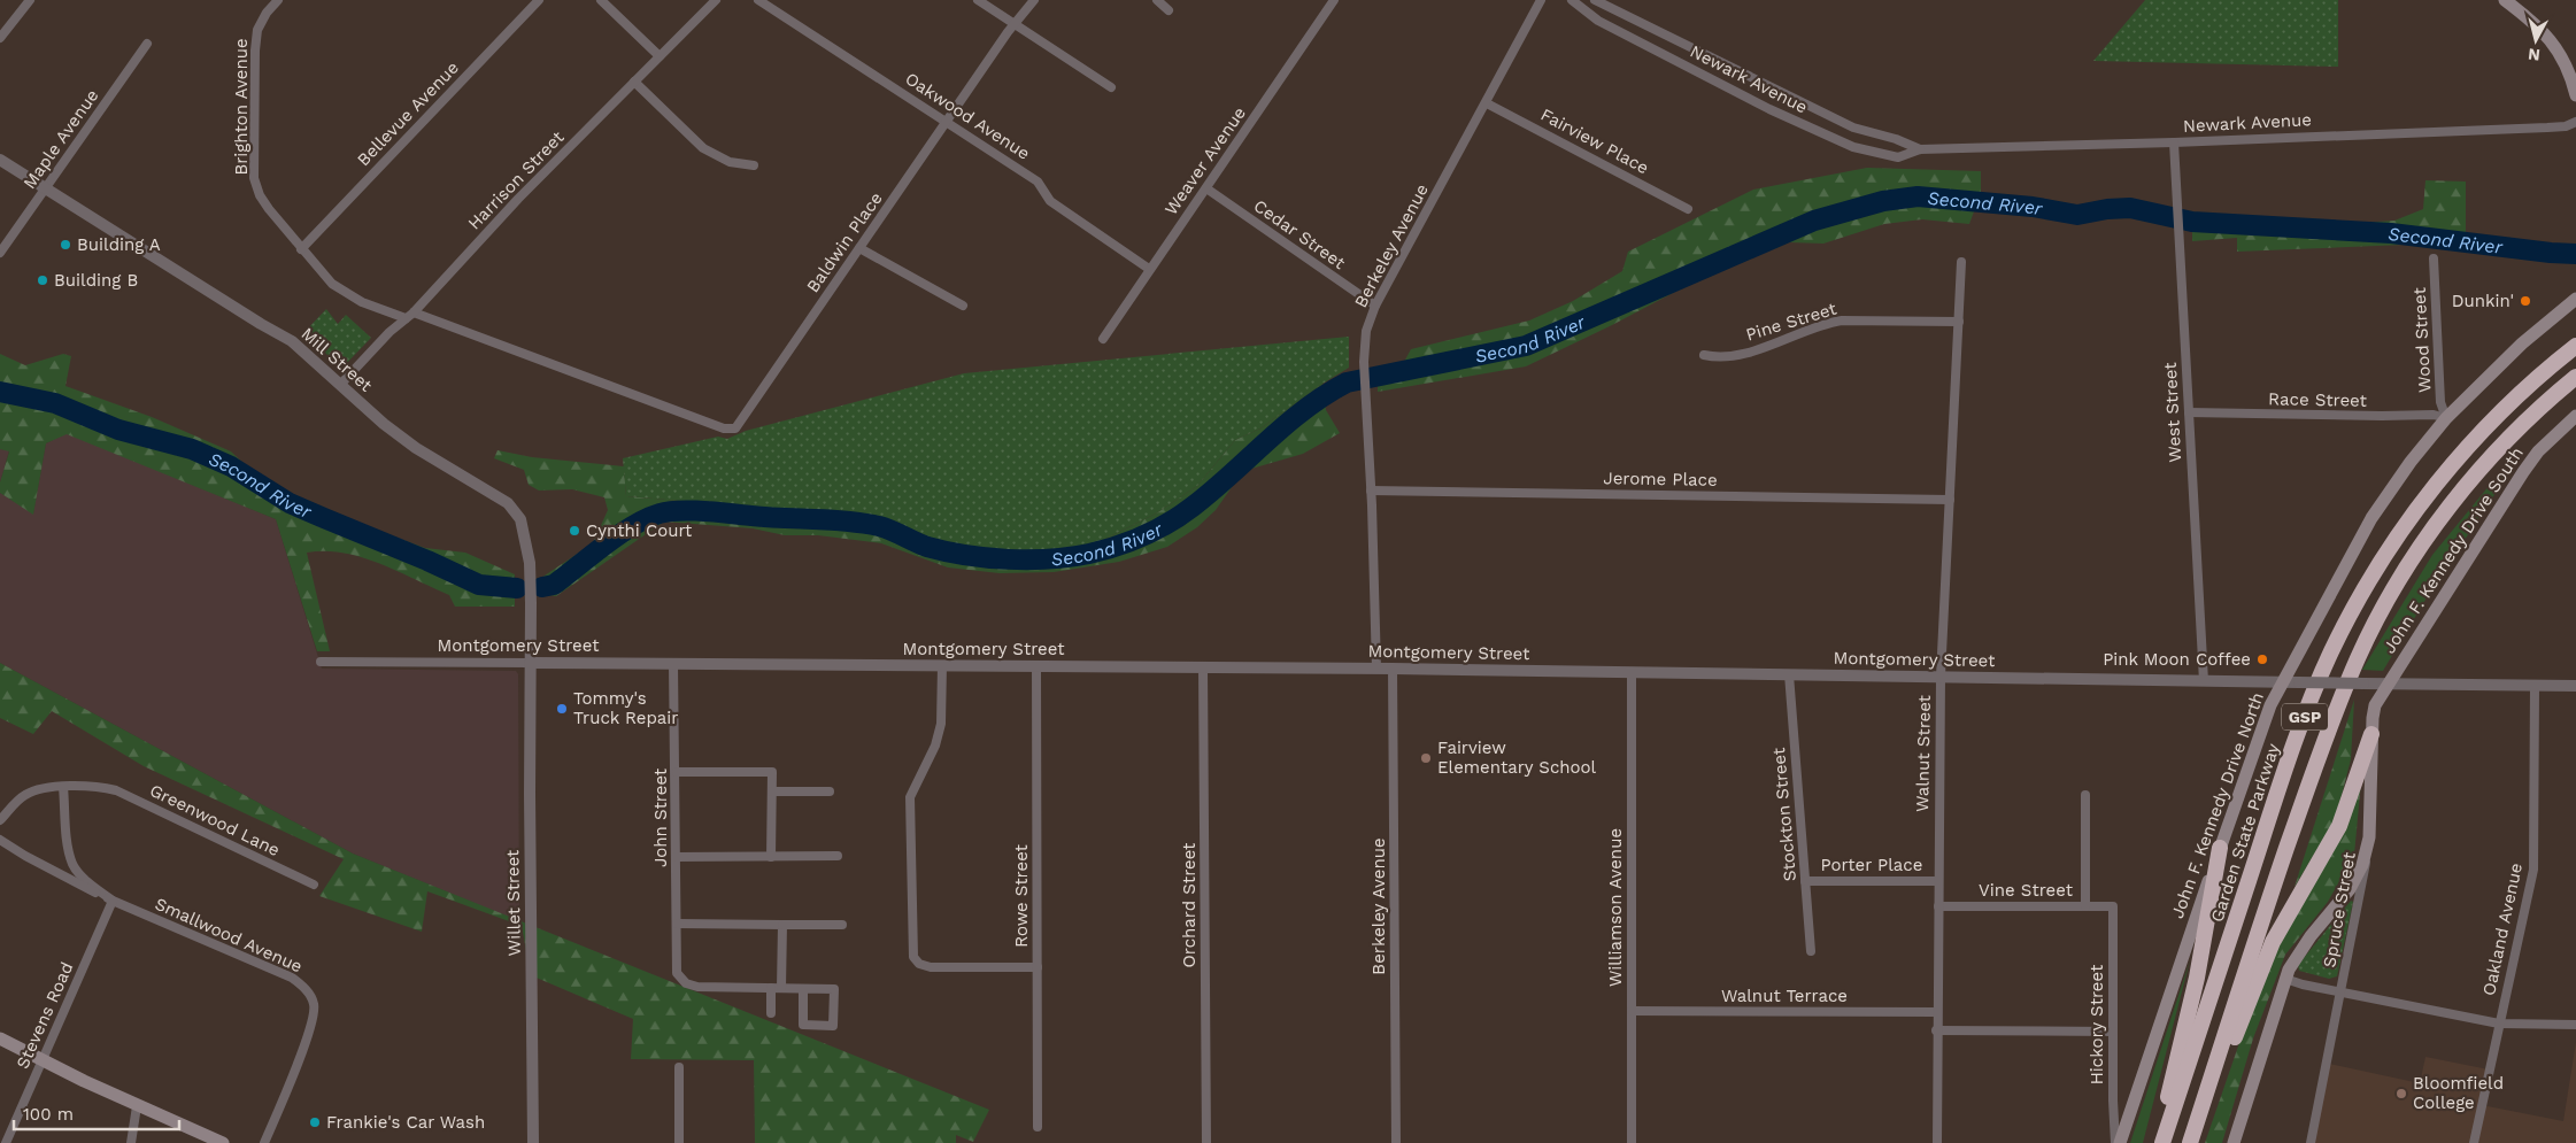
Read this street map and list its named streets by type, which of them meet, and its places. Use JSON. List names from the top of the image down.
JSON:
{
  "streets": {
    "highway": ["GSP", "Garden State Parkway"],
    "main road": ["John F. Kennedy Drive South", "John F. Kennedy Drive North", "Spruce Street"],
    "street": [
      "Newark Avenue",
      "Brighton Avenue",
      "Bellevue Avenue",
      "Oakwood Avenue",
      "Maple Avenue",
      "Fairview Place",
      "Weaver Avenue",
      "Harrison Street",
      "Cedar Street",
      "Baldwin Place",
      "Berkeley Avenue",
      "Pine Street",
      "Wood Street",
      "Mill Street",
      "Race Street",
      "West Street",
      "Jerome Place",
      "Montgomery Street",
      "Walnut Street",
      "Stockton Street",
      "John Street",
      "Greenwood Lane",
      "Porter Place",
      "Vine Street",
      "Rowe Street",
      "Willet Street",
      "Orchard Street",
      "Williamson Avenue",
      "Oakland Avenue",
      "Smallwood Avenue",
      "Walnut Terrace",
      "Stevens Road",
      "Hickory Street"
    ]
  },
  "crossings": [
    ["Newark Avenue", "West Street"],
    ["Brighton Avenue", "Bellevue Avenue"],
    ["Brighton Avenue", "Harrison Street"],
    ["Oakwood Avenue", "Weaver Avenue"],
    ["Oakwood Avenue", "Baldwin Place"],
    ["Maple Avenue", "Mill Street"],
    ["Fairview Place", "Berkeley Avenue"],
    ["Weaver Avenue", "Cedar Street"],
    ["Harrison Street", "Baldwin Place"],
    ["Harrison Street", "Mill Street"],
    ["Cedar Street", "Berkeley Avenue"],
    ["Berkeley Avenue", "Jerome Place"],
    ["Berkeley Avenue", "Montgomery Street"],
    ["Pine Street", "Walnut Street"],
    ["Wood Street", "Race Street"],
    ["Wood Street", "John F. Kennedy Drive North"],
    ["Mill Street", "Montgomery Street"],
    ["Mill Street", "Willet Street"],
    ["Race Street", "West Street"],
    ["Race Street", "John F. Kennedy Drive North"],
    ["West Street", "Montgomery Street"],
    ["Jerome Place", "Walnut Street"],
    ["John F. Kennedy Drive South", "Montgomery Street"],
    ["John F. Kennedy Drive South", "Spruce Street"],
    ["Montgomery Street", "Walnut Street"],
    ["Montgomery Street", "John F. Kennedy Drive North"],
    ["Montgomery Street", "Stockton Street"],
    ["Montgomery Street", "John Street"],
    ["Montgomery Street", "Rowe Street"],
    ["Montgomery Street", "Willet Street"],
    ["Montgomery Street", "Orchard Street"],
    ["Montgomery Street", "Williamson Avenue"],
    ["Montgomery Street", "Spruce Street"],
    ["Montgomery Street", "Oakland Avenue"],
    ["Walnut Street", "Porter Place"],
    ["Walnut Street", "Vine Street"],
    ["Walnut Street", "Walnut Terrace"],
    ["Stockton Street", "Porter Place"],
    ["Greenwood Lane", "Smallwood Avenue"],
    ["Vine Street", "Hickory Street"],
    ["Williamson Avenue", "Walnut Terrace"],
    ["Smallwood Avenue", "Stevens Road"]
  ],
  "water": ["Second River"],
  "places": [
    "Building A",
    "Building B",
    "Dunkin'",
    "Cynthi Court",
    "Pink Moon Coffee",
    "Tommy's Truck Repair",
    "Fairview Elementary School",
    "Bloomfield College",
    "Frankie's Car Wash"
  ],
  "scale_bar": "100 m",
  "north": "bottom"
}
